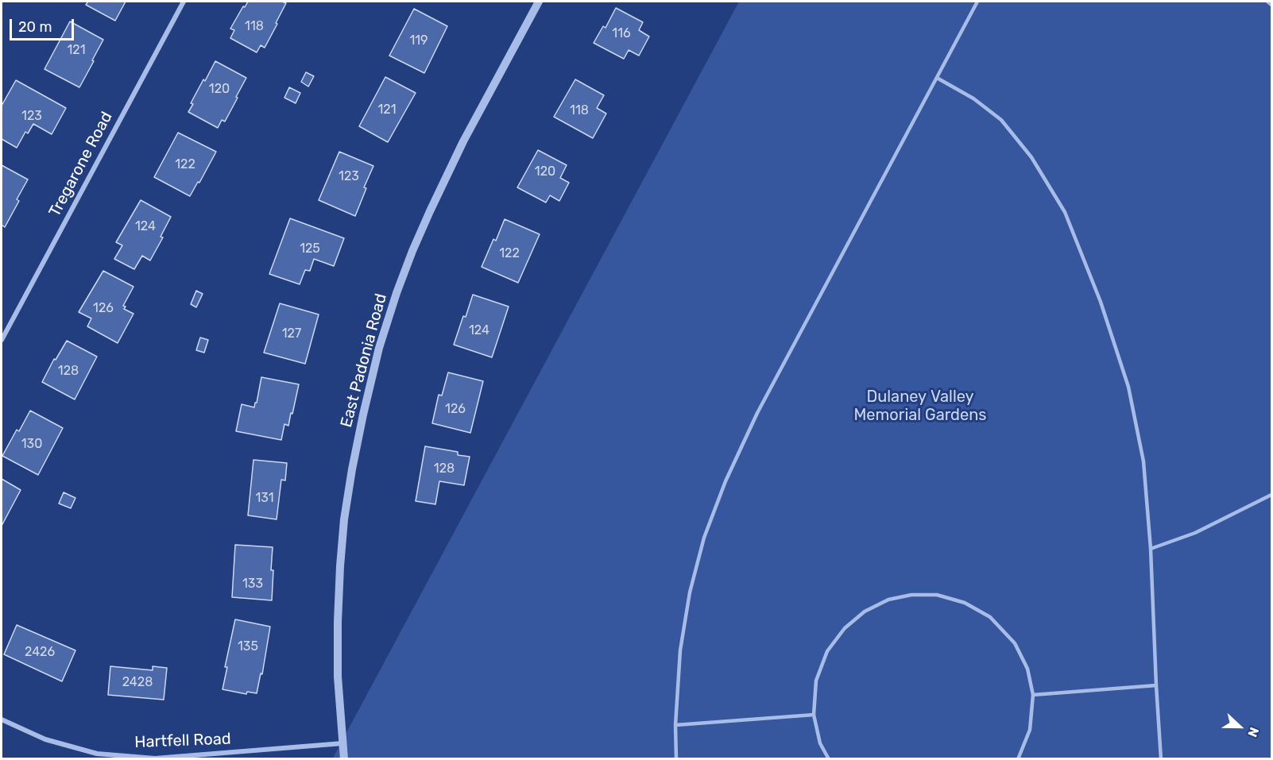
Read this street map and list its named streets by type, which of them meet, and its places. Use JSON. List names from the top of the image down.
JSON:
{
  "streets": {
    "street": ["Tregarone Road", "East Padonia Road", "Hartfell Road"]
  },
  "crossings": [
    ["East Padonia Road", "Hartfell Road"]
  ],
  "parks": ["Dulaney Valley Memorial Gardens"],
  "house_numbers": [
    "118",
    "116",
    "119",
    "121",
    "120",
    "121",
    "118",
    "123",
    "122",
    "120",
    "123",
    "124",
    "125",
    "122",
    "126",
    "124",
    "127",
    "128",
    "126",
    "130",
    "128",
    "131",
    "133",
    "135",
    "2426",
    "2428"
  ],
  "scale_bar": "20 m",
  "north": "right"
}
